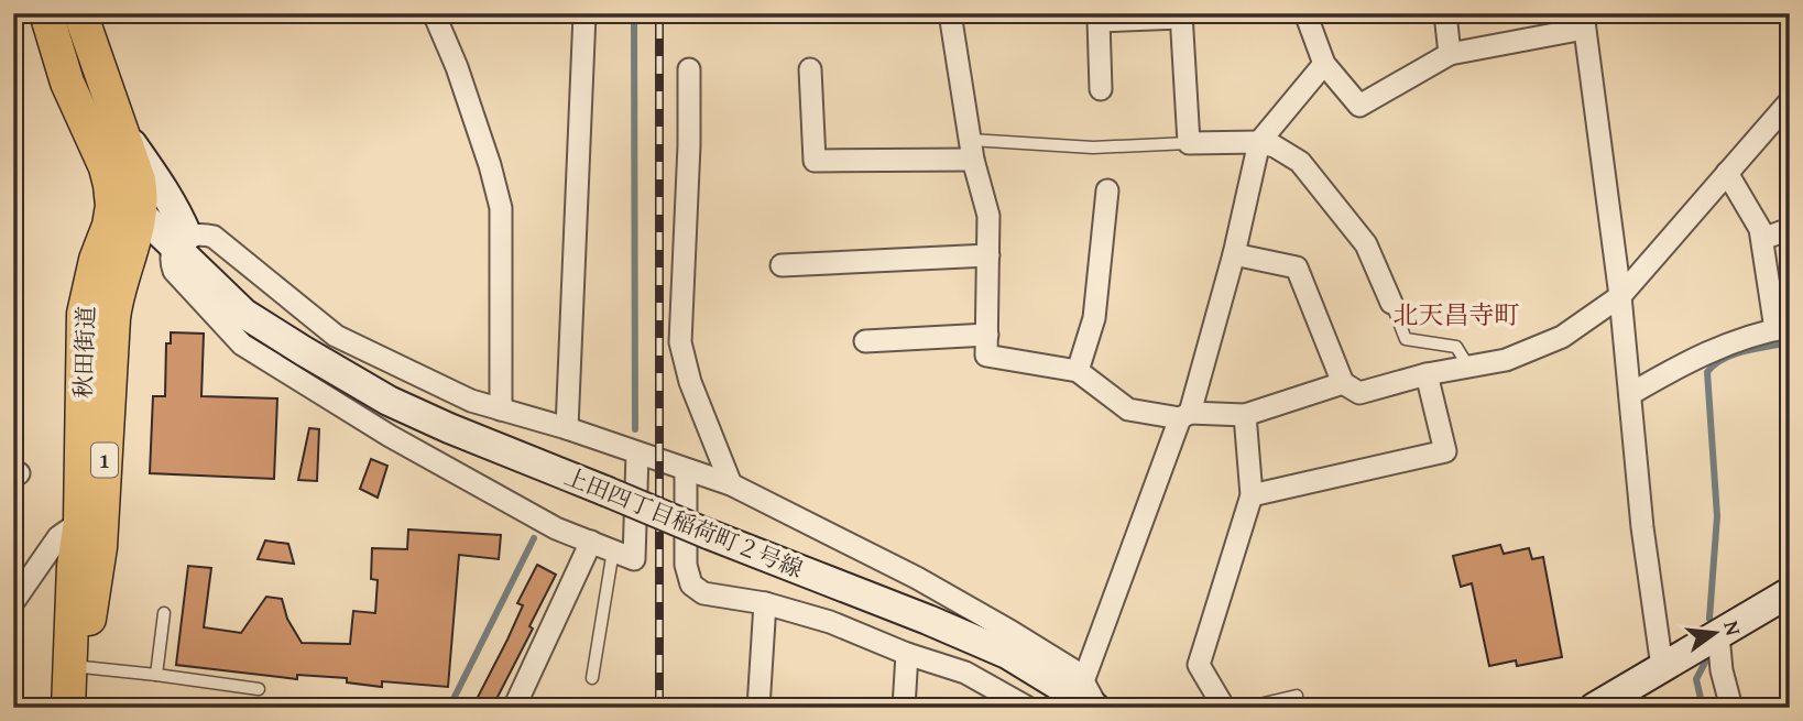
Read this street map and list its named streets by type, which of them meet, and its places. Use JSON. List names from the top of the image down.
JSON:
{
  "streets": {
    "main road": ["秋田街道", "1"],
    "street": ["上田四丁目稲荷町２号線"]
  },
  "districts": ["北天昌寺町"],
  "north": "right"
}
